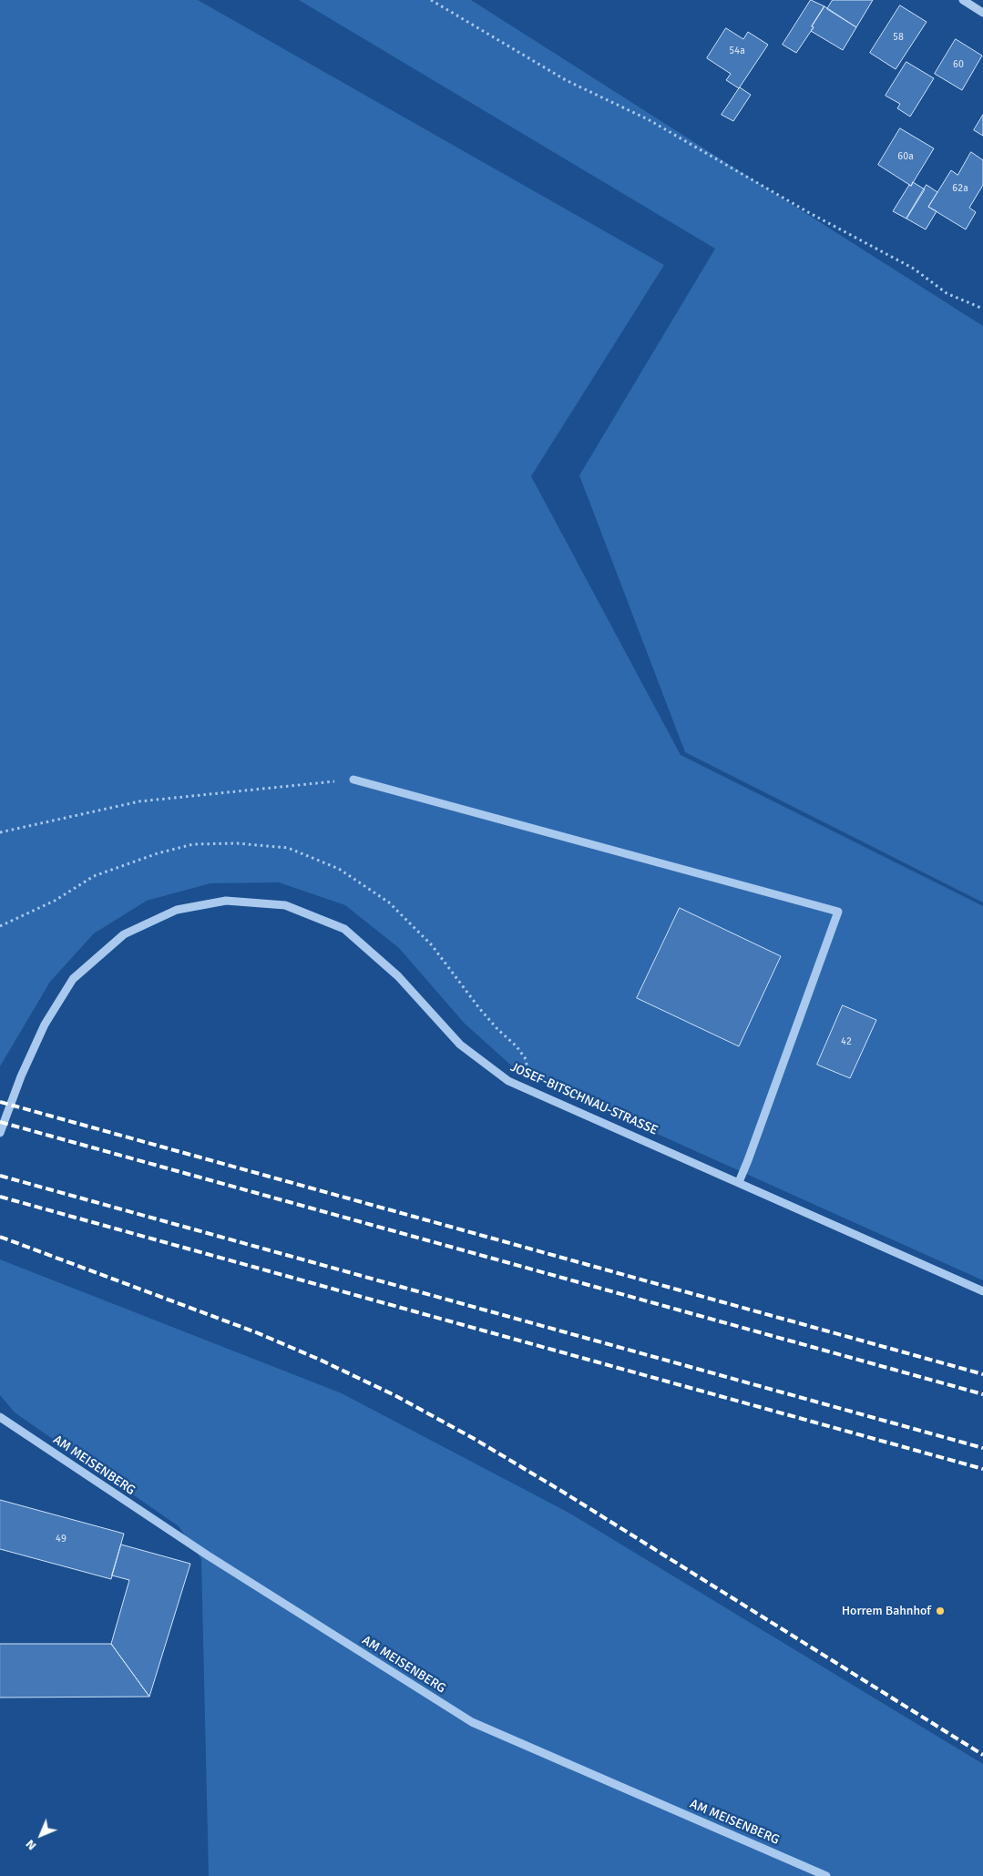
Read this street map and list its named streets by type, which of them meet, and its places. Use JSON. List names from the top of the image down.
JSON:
{
  "streets": {
    "street": ["JOSEF-BITSCHNAU-STRASSE", "AM MEISENBERG"]
  },
  "places": ["Horrem Bahnhof"],
  "house_numbers": [
    "58",
    "54a",
    "60",
    "60a",
    "62a",
    "42",
    "49"
  ],
  "north": "bottom left"
}
